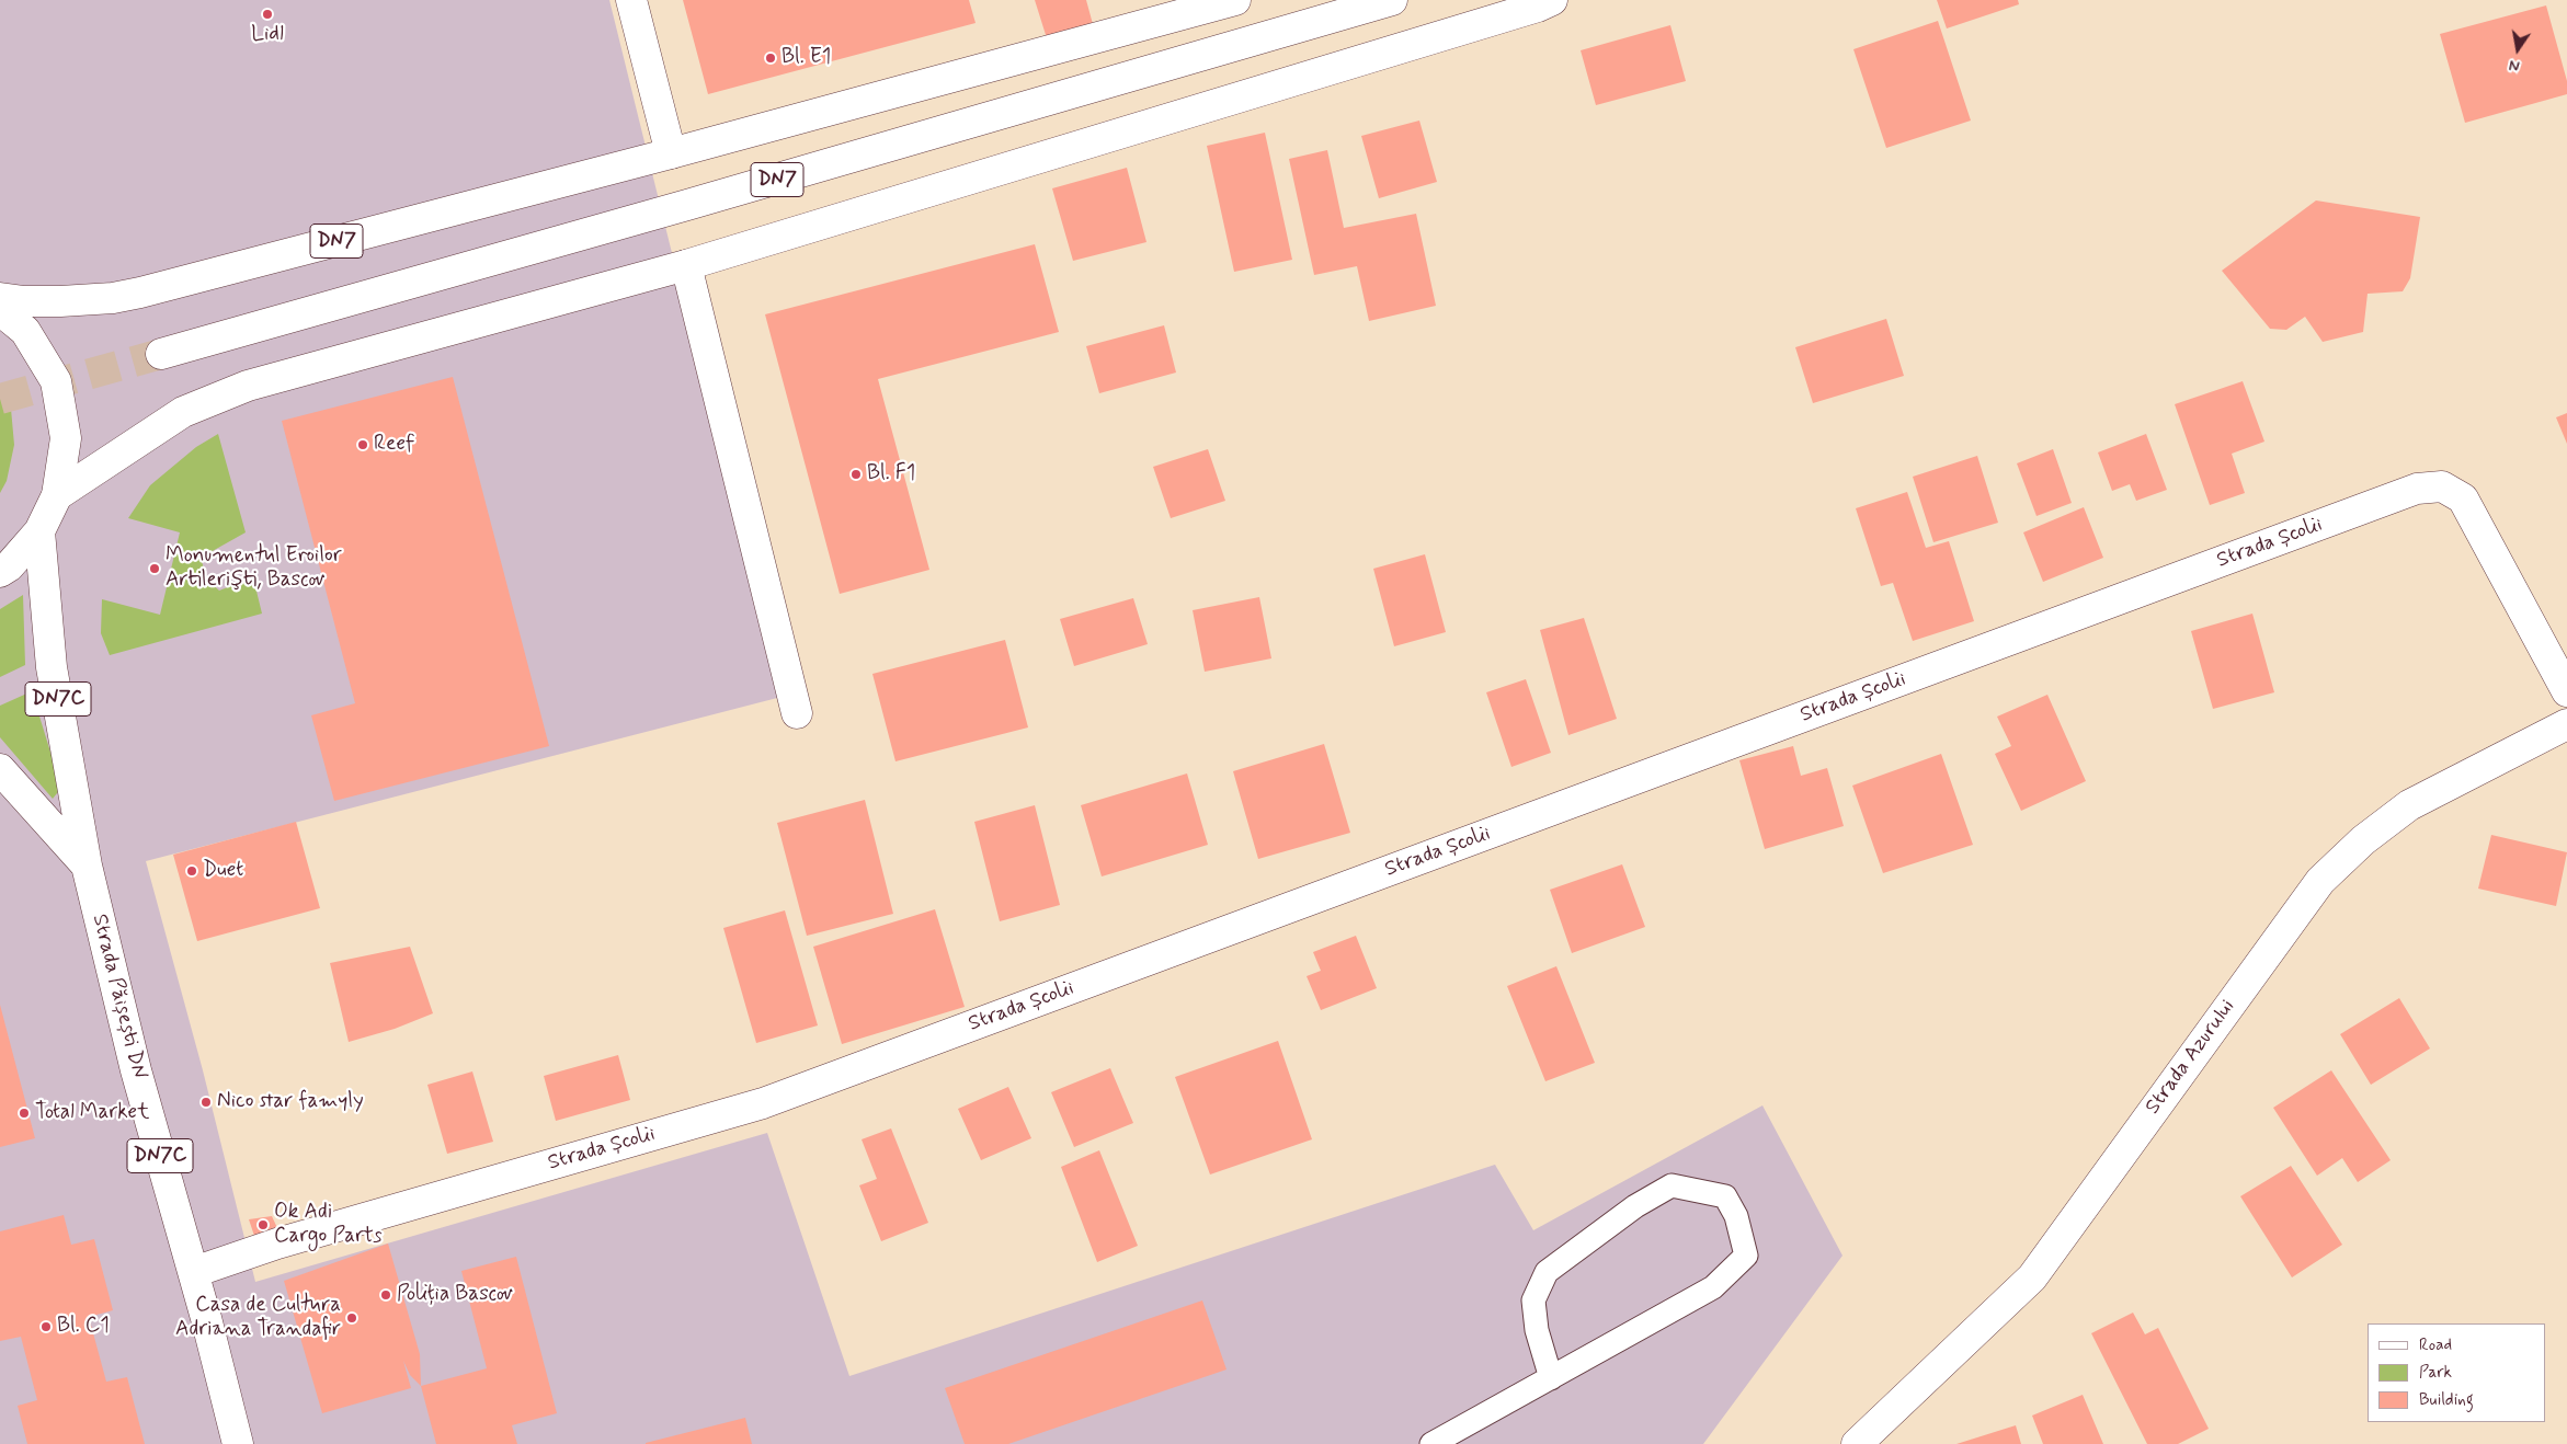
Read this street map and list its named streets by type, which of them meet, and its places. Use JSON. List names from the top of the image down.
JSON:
{
  "streets": {
    "main road": [
      "DN7",
      "Strada Școlii",
      "DN7C",
      "Strada Păișești DN",
      "Strada Azurului"
    ]
  },
  "crossings": [
    ["Strada Școlii", "Strada Păișești DN"]
  ],
  "places": [
    "Lidl",
    "Bl. E1",
    "Reef",
    "Bl. F1",
    "Monumentul Eroilor Artilerişti, Bascov",
    "Duet",
    "Nico star famyly",
    "Total Market",
    "Ok Adi Cargo Parts",
    "Poliția Bascov",
    "Casa de Cultura Adriana Trandafir",
    "Bl. C1"
  ],
  "legend": ["Road", "Park", "Building"],
  "north": "bottom"
}
